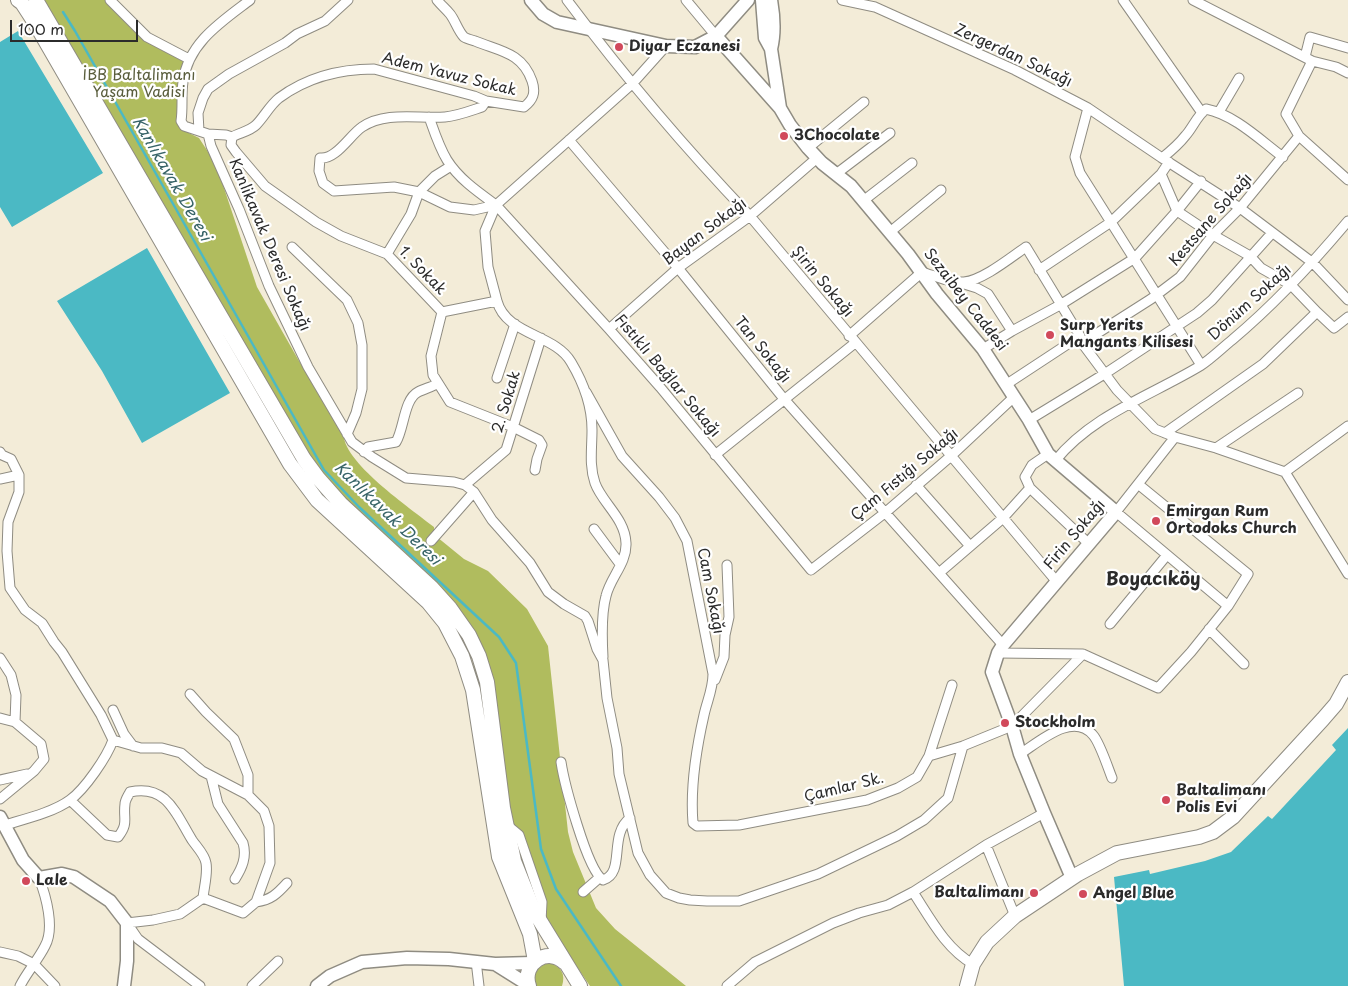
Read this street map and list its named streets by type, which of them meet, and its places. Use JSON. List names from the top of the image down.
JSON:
{
  "streets": {
    "street": [
      "Zergerdan Sokağı",
      "Adem Yavuz Sokak",
      "Kestsane Sokağı",
      "Bayan Sokağı",
      "Kanlikavak Deresi Sokağı",
      "1. Sokak",
      "Şirin Sokağı",
      "Sezaibey Caddesi",
      "Dönüm Sokağı",
      "Tan Sokağı",
      "Fıstıklı Bağlar Sokağı",
      "2. Sokak",
      "Çam Fıstığı Sokağı",
      "Firin Sokağı",
      "Cam Sokağı",
      "Çamlar Sk."
    ]
  },
  "crossings": [
    ["Zergerdan Sokağı", "Kestsane Sokağı"],
    ["Zergerdan Sokağı", "Dönüm Sokağı"],
    ["Adem Yavuz Sokak", "1. Sokak"],
    ["Kestsane Sokağı", "Sezaibey Caddesi"],
    ["Bayan Sokağı", "Şirin Sokağı"],
    ["Bayan Sokağı", "Sezaibey Caddesi"],
    ["Bayan Sokağı", "Tan Sokağı"],
    ["Bayan Sokağı", "Fıstıklı Bağlar Sokağı"],
    ["Kanlikavak Deresi Sokağı", "2. Sokak"],
    ["1. Sokak", "2. Sokak"],
    ["Şirin Sokağı", "Çam Fıstığı Sokağı"],
    ["Şirin Sokağı", "Firin Sokağı"],
    ["Sezaibey Caddesi", "Dönüm Sokağı"],
    ["Sezaibey Caddesi", "Çam Fıstığı Sokağı"],
    ["Sezaibey Caddesi", "Firin Sokağı"],
    ["Tan Sokağı", "Çam Fıstığı Sokağı"],
    ["Tan Sokağı", "Firin Sokağı"],
    ["Fıstıklı Bağlar Sokağı", "Çam Fıstığı Sokağı"],
    ["Cam Sokağı", "Çamlar Sk."]
  ],
  "districts": ["Boyacıköy"],
  "water": ["Kanlıkavak Deresi"],
  "parks": ["İBB Baltalimanı Yaşam Vadisi"],
  "places": [
    "Diyar Eczanesi",
    "3Chocolate",
    "Surp Yerits Mangants Kilisesi",
    "Emirgan Rum Ortodoks Church",
    "Stockholm",
    "Baltalimanı Polis Evi",
    "Lale",
    "Baltalimanı",
    "Angel Blue"
  ],
  "scale_bar": "100 m"
}
